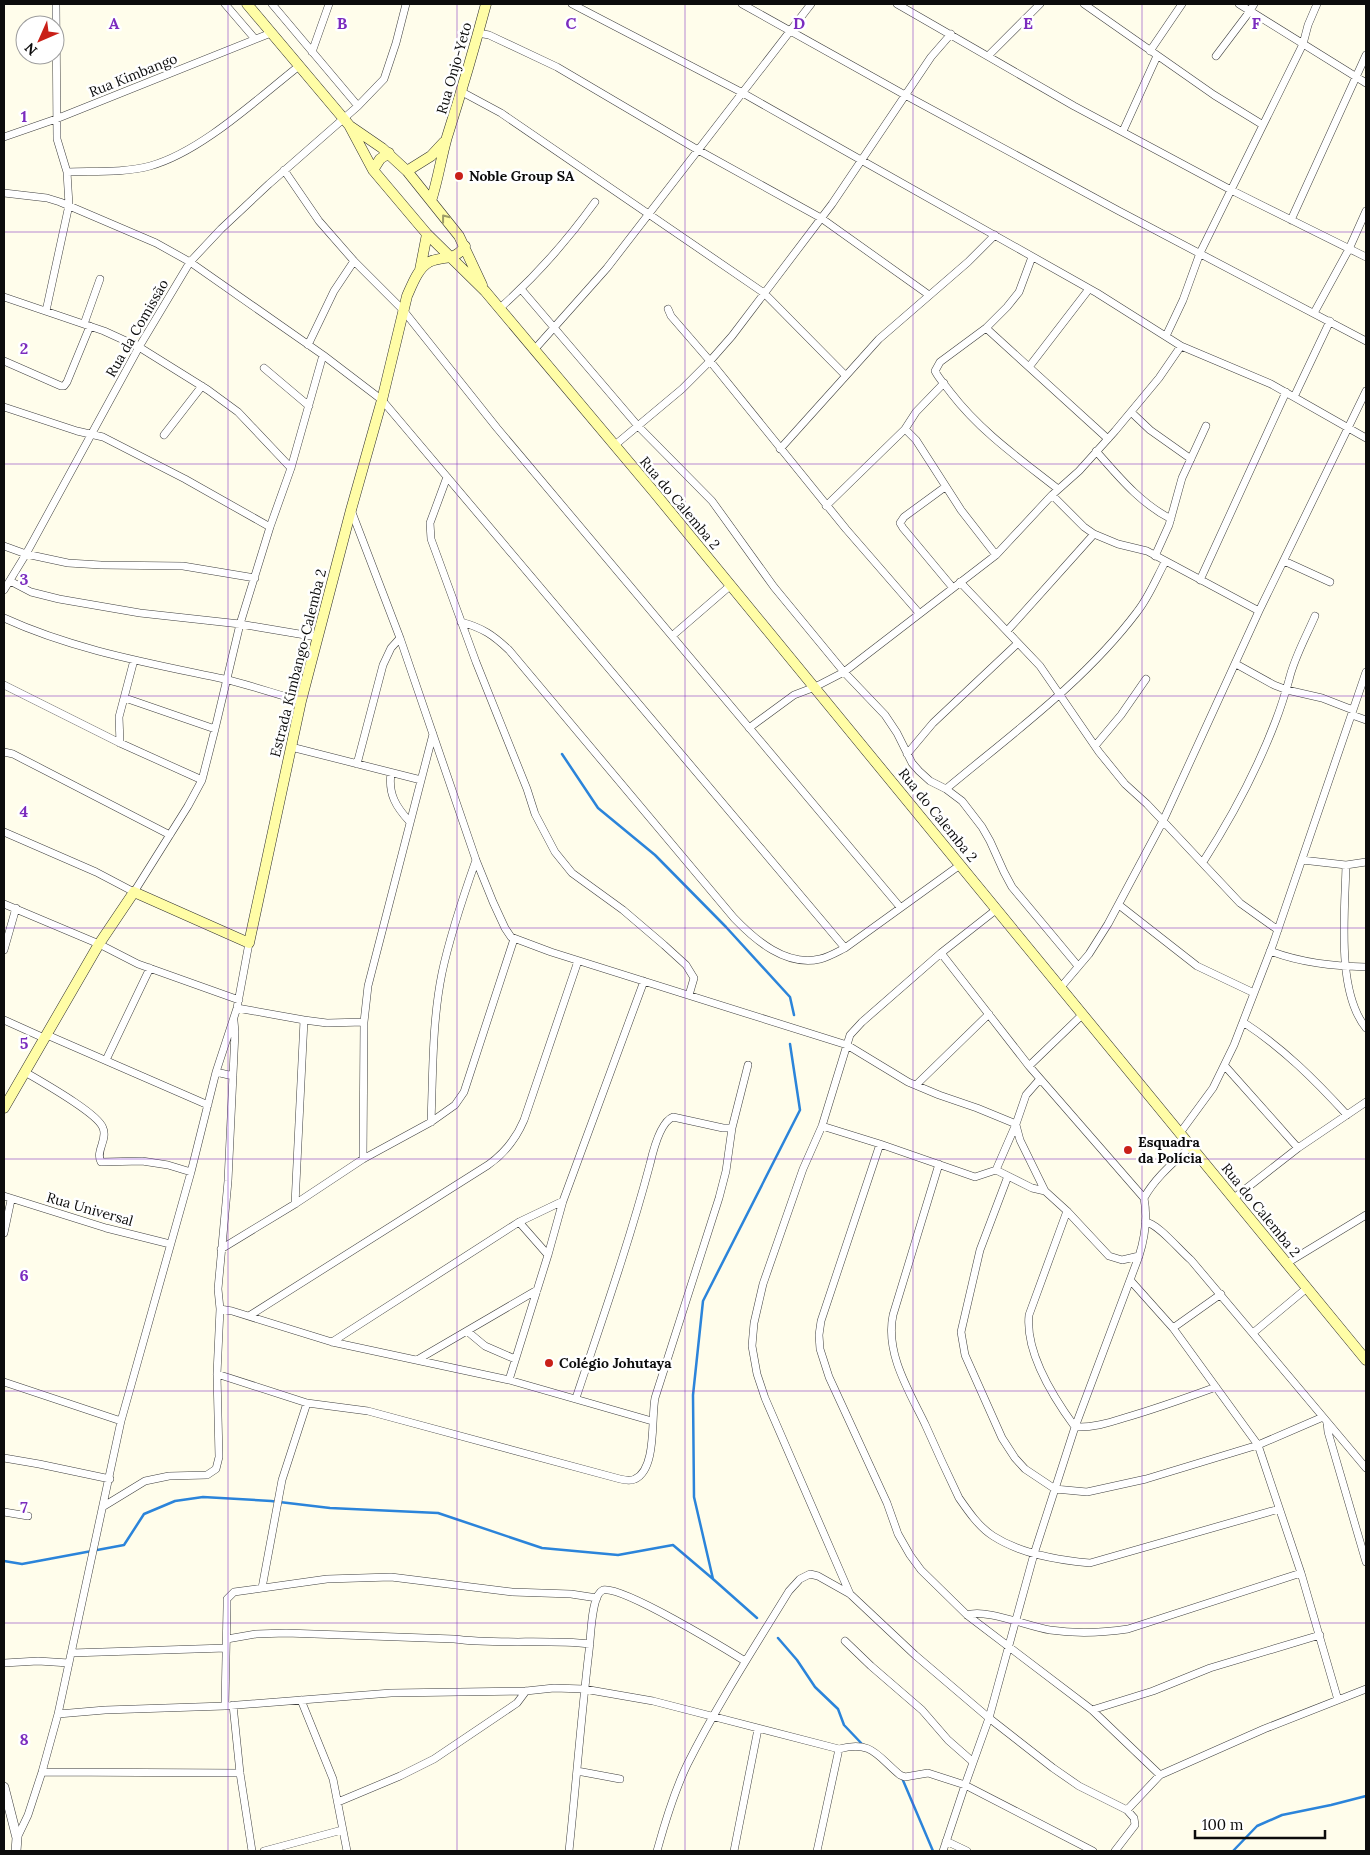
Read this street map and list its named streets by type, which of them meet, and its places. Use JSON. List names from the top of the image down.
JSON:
{
  "streets": {
    "main road": ["Rua Onjo-Yeto", "Rua do Calemba 2", "Estrada Kimbango-Calemba 2"],
    "street": ["Rua Kimbango", "Rua da Comissão", "Rua Universal"]
  },
  "crossings": [
    ["Rua Onjo-Yeto", "Rua do Calemba 2"],
    ["Rua Kimbango", "Rua do Calemba 2"],
    ["Rua da Comissão", "Rua do Calemba 2"]
  ],
  "places": ["Noble Group SA", "Esquadra da Polícia", "Colégio Johutaya"],
  "scale_bar": "100 m",
  "north": "bottom left",
  "grid": {
    "columns": [
      "A",
      "B",
      "C",
      "D",
      "E",
      "F"
    ],
    "rows": [
      "1",
      "2",
      "3",
      "4",
      "5",
      "6",
      "7",
      "8"
    ]
  }
}
